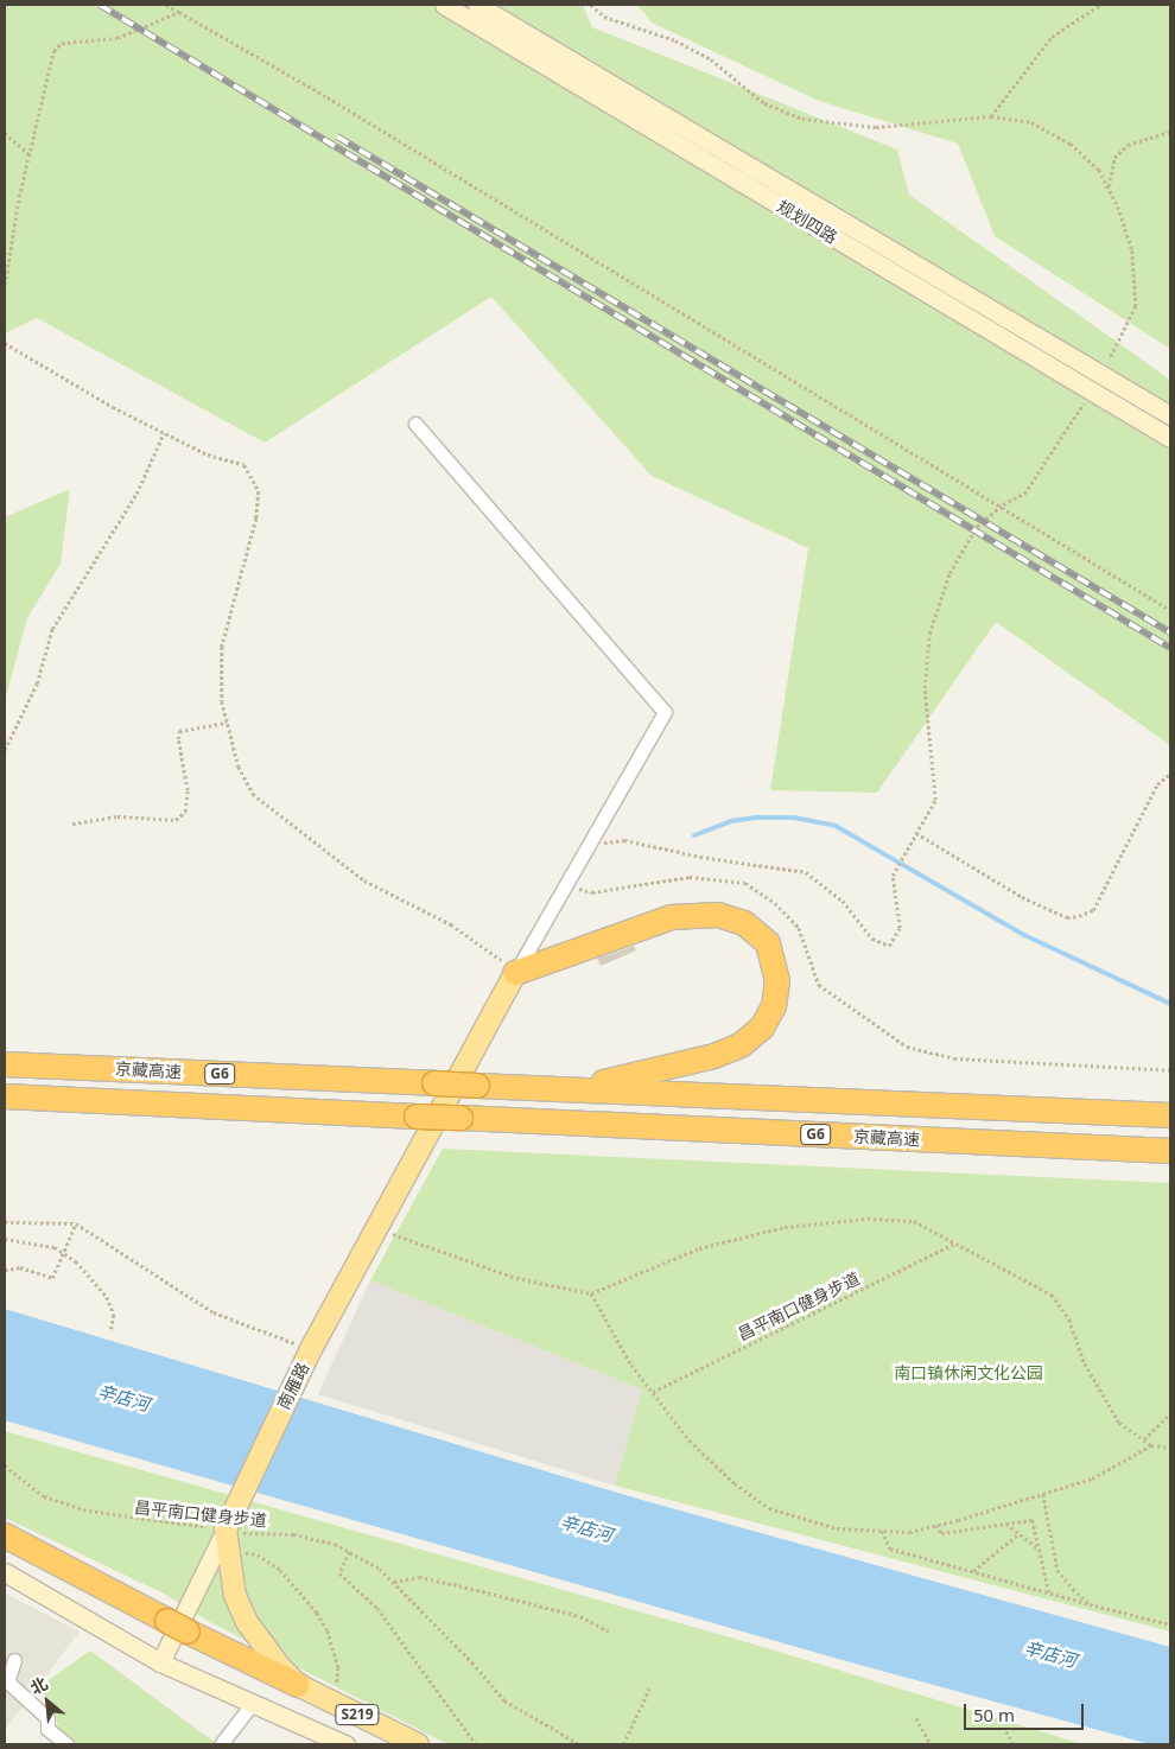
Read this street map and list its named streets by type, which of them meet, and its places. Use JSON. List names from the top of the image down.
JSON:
{
  "streets": {
    "highway": ["京藏高速", "G6"],
    "main road": ["规划四路", "南雁路", "S219"],
    "path": ["昌平南口健身步道"]
  },
  "crossings": [
    ["京藏高速", "G6"],
    ["昌平南口健身步道", "南雁路"]
  ],
  "water": ["辛店河"],
  "parks": ["南口镇休闲文化公园"],
  "scale_bar": "50 m",
  "north": "top left"
}
